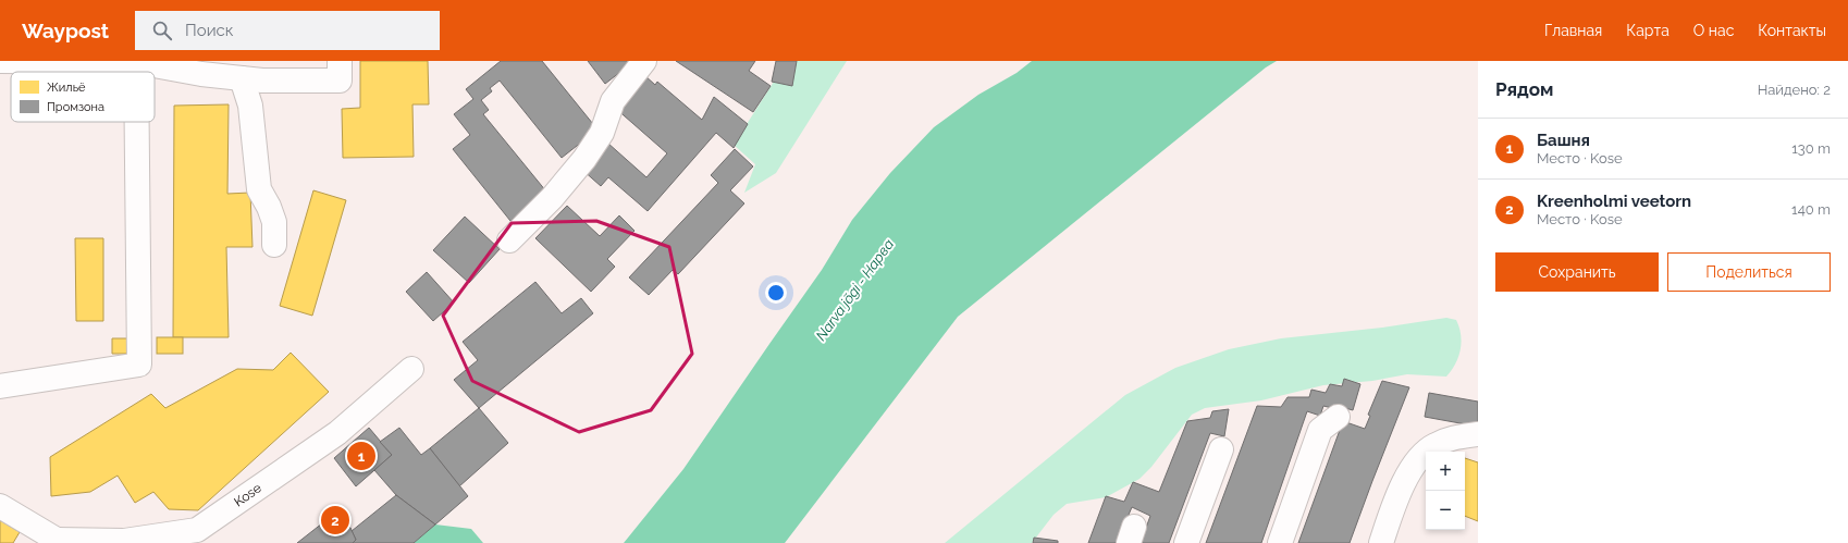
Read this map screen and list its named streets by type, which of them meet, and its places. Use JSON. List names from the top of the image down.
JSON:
{
  "streets": {
    "street": ["Kose"]
  },
  "water": ["Narva jõgi - Нарва"],
  "legend": ["Жильё", "Промзона"],
  "page": {
    "header": "Waypost",
    "search": "Поиск",
    "nav": [
      "Главная",
      "Карта",
      "О нас",
      "Контакты"
    ],
    "heading": ["Рядом", "Найдено: 2"],
    "list": [
      {
        "mark": "1",
        "name": "Башня",
        "note": "Место · Kose",
        "value": "130 m"
      },
      {
        "mark": "2",
        "name": "Kreenholmi veetorn",
        "note": "Место · Kose",
        "value": "140 m"
      }
    ],
    "buttons": ["Сохранить", "Поделиться"],
    "pins": ["1", "2"],
    "map_buttons": ["+", "−"]
  }
}
